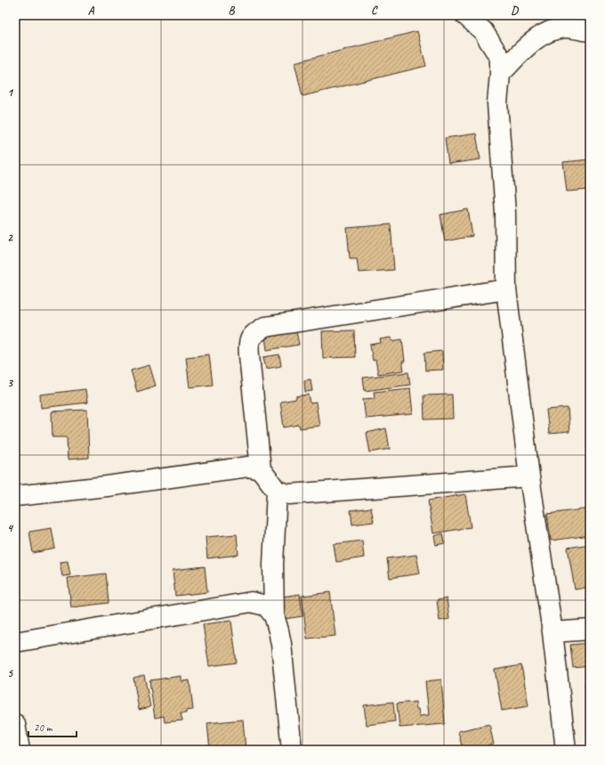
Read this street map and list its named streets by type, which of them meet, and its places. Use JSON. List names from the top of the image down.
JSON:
{
  "scale_bar": "20 m",
  "grid": {
    "columns": [
      "A",
      "B",
      "C",
      "D"
    ],
    "rows": [
      "1",
      "2",
      "3",
      "4",
      "5"
    ]
  }
}
